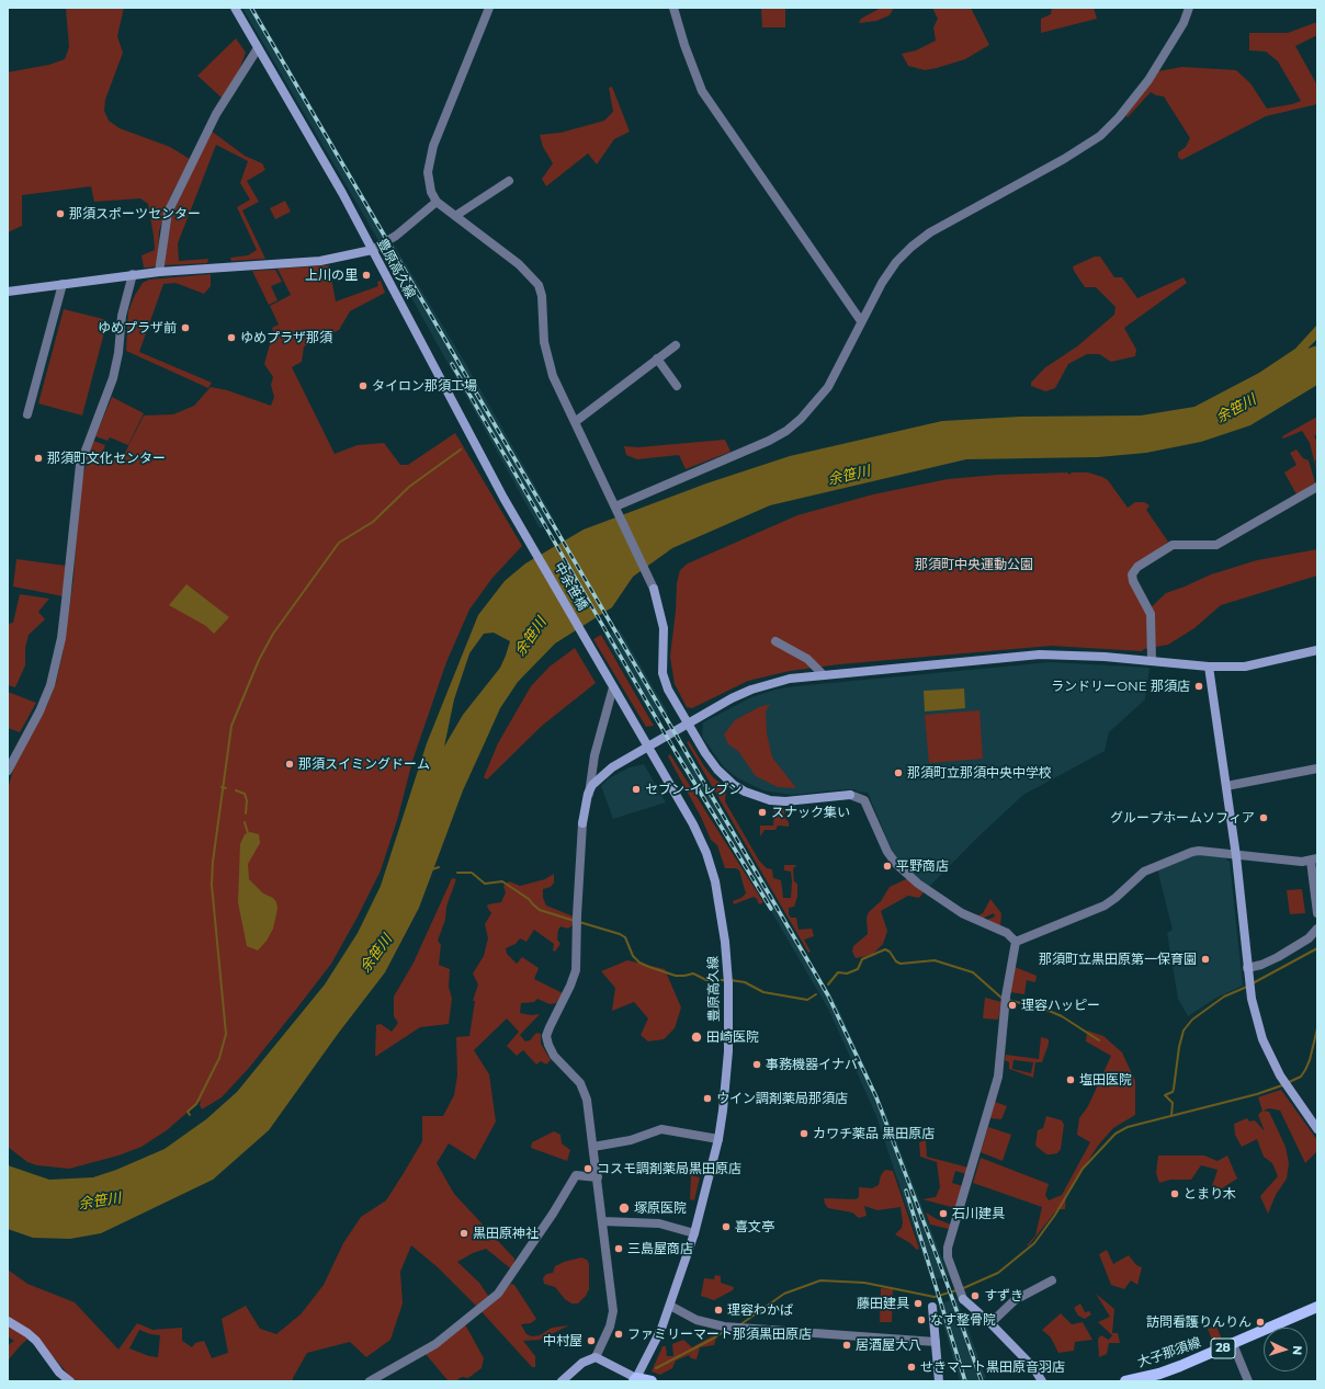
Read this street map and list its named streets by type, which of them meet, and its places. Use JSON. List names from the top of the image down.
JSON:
{
  "streets": {
    "main road": ["28", "大子那須線"],
    "street": ["豊原高久線", "中余笹橋"]
  },
  "crossings": [
    ["豊原高久線", "中余笹橋"]
  ],
  "water": ["余笹川"],
  "parks": ["那須町中央運動公園"],
  "places": [
    "那須スポーツセンター",
    "上川の里",
    "ゆめプラザ前",
    "ゆめプラザ那須",
    "タイロン那須工場",
    "那須町文化センター",
    "ランドリーONE 那須店",
    "那須スイミングドーム",
    "那須町立那須中央中学校",
    "セブン-イレブン",
    "スナック集い",
    "グループホームソフィア",
    "平野商店",
    "那須町立黒田原第一保育園",
    "理容ハッピー",
    "田崎医院",
    "事務機器イナバ",
    "塩田医院",
    "ウイン調剤薬局那須店",
    "カワチ薬品 黒田原店",
    "コスモ調剤薬局黒田原店",
    "とまり木",
    "塚原医院",
    "石川建具",
    "喜文亭",
    "黒田原神社",
    "三島屋商店",
    "すずき",
    "藤田建具",
    "理容わかば",
    "なす整骨院",
    "訪問看護りんりん",
    "ファミリーマート那須黒田原店",
    "中村屋",
    "居酒屋大八",
    "せきマート黒田原音羽店"
  ],
  "north": "right"
}
